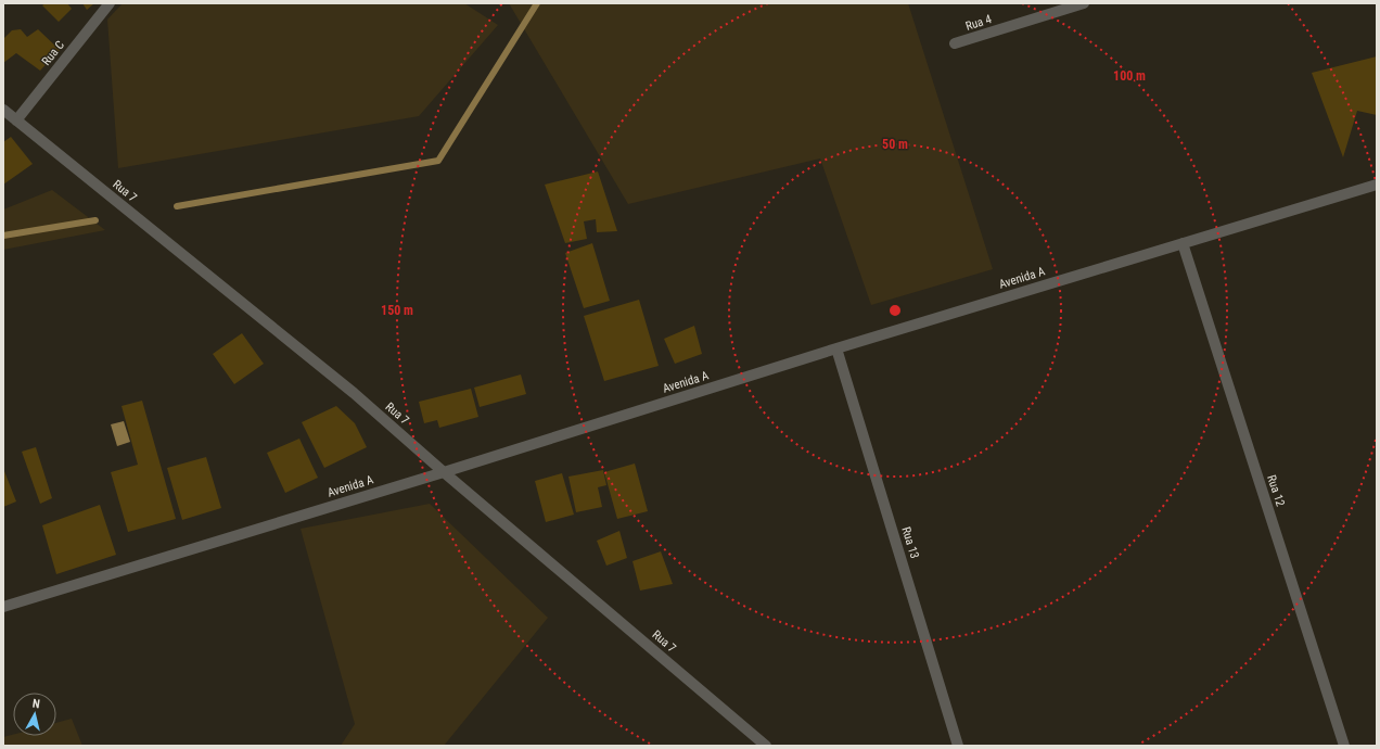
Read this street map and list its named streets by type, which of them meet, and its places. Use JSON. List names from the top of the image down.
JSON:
{
  "streets": {
    "street": [
      "Rua 4",
      "Rua C",
      "Rua 7",
      "Avenida A",
      "Rua 12",
      "Rua 13"
    ]
  },
  "crossings": [
    ["Rua C", "Rua 7"],
    ["Rua 7", "Avenida A"],
    ["Avenida A", "Rua 12"],
    ["Avenida A", "Rua 13"]
  ],
  "north": "top",
  "rings": ["100 m", "50 m", "150 m"]
}
